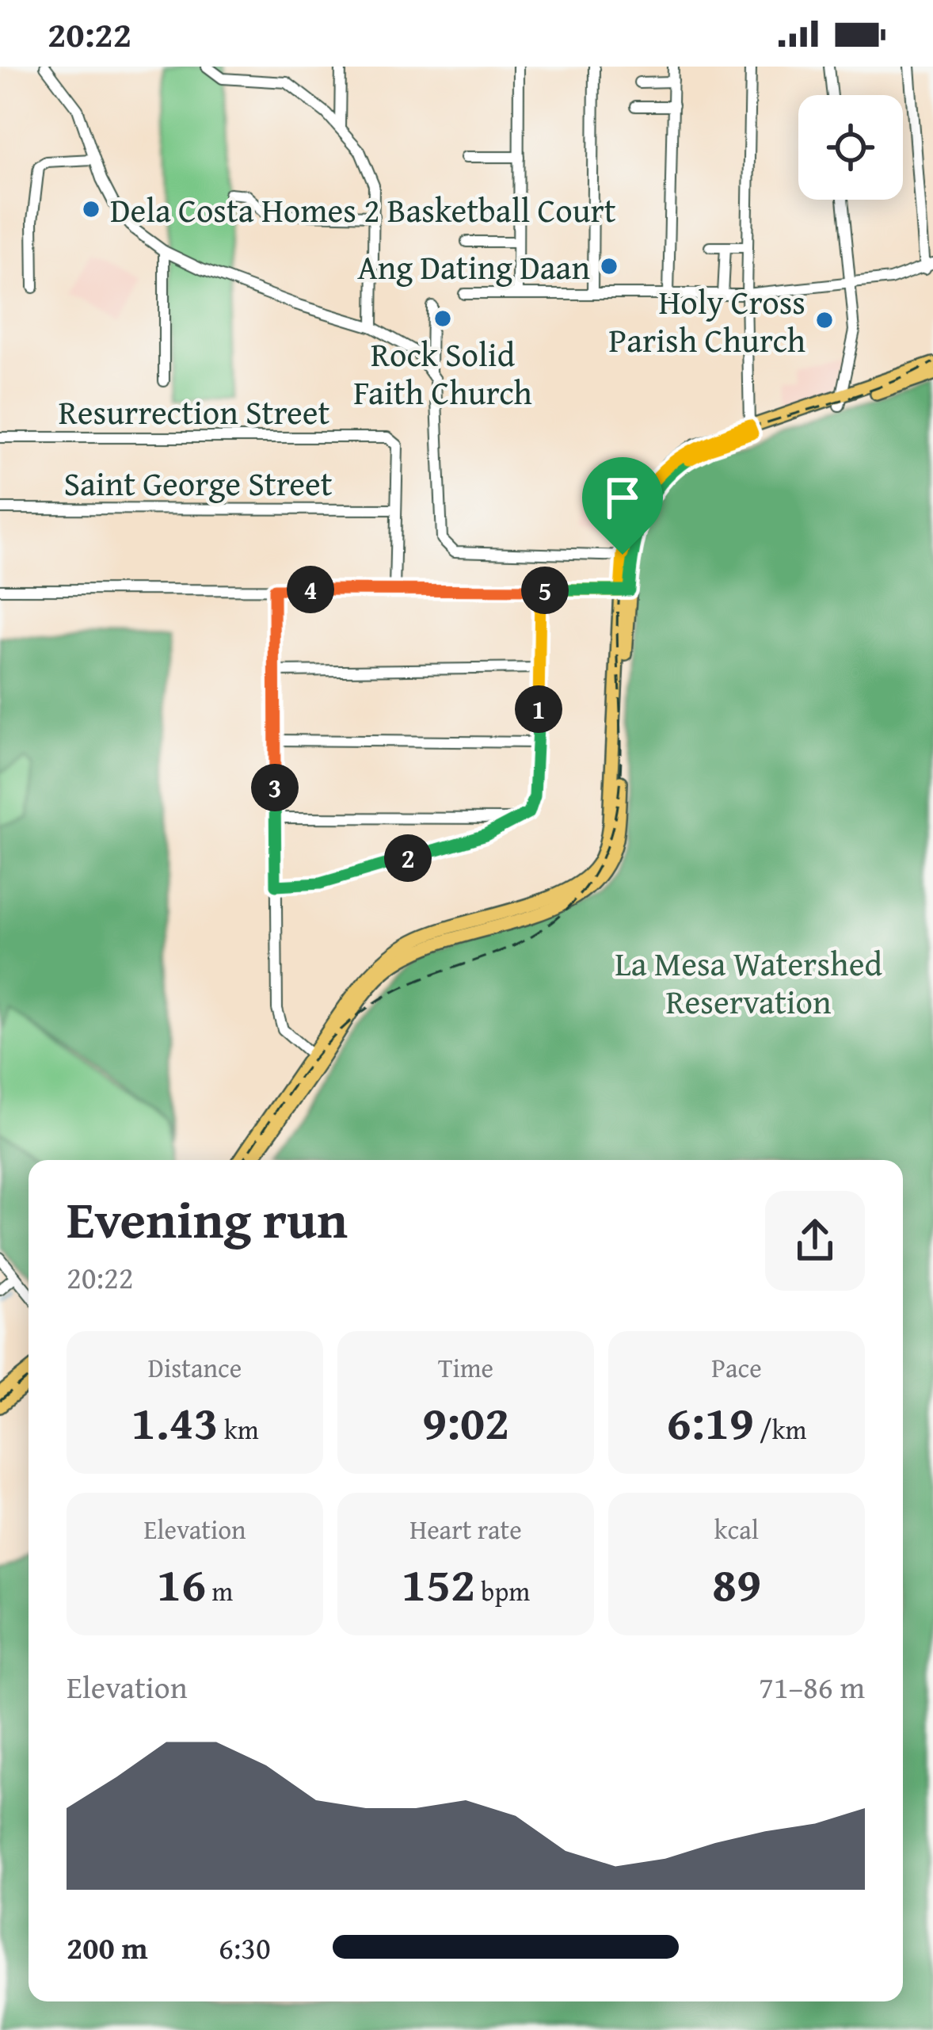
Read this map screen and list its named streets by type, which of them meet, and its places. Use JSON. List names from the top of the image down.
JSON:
{
  "streets": {
    "street": ["Resurrection Street", "Saint George Street"]
  },
  "crossings": [
    ["Resurrection Street", "Saint George Street"]
  ],
  "parks": ["La Mesa Watershed Reservation"],
  "places": [
    "Dela Costa Homes 2 Basketball Court",
    "Ang Dating Daan",
    "Rock Solid Faith Church",
    "Holy Cross Parish Church"
  ],
  "page": {
    "status": "20:22",
    "pins": [
      "4",
      "5",
      "1",
      "3",
      "2"
    ],
    "heading": ["Evening run", "20:22"],
    "stats": [
      ["Distance", "1.43 km"],
      ["Time", "9:02"],
      ["Pace", "6:19 /km"],
      ["Elevation", "16 m"],
      ["Heart rate", "152 bpm"],
      ["kcal", "89"]
    ],
    "chart": ["Elevation", "71–86 m"],
    "list": [
      {
        "name": "200 m",
        "note": "6:30"
      }
    ]
  }
}
